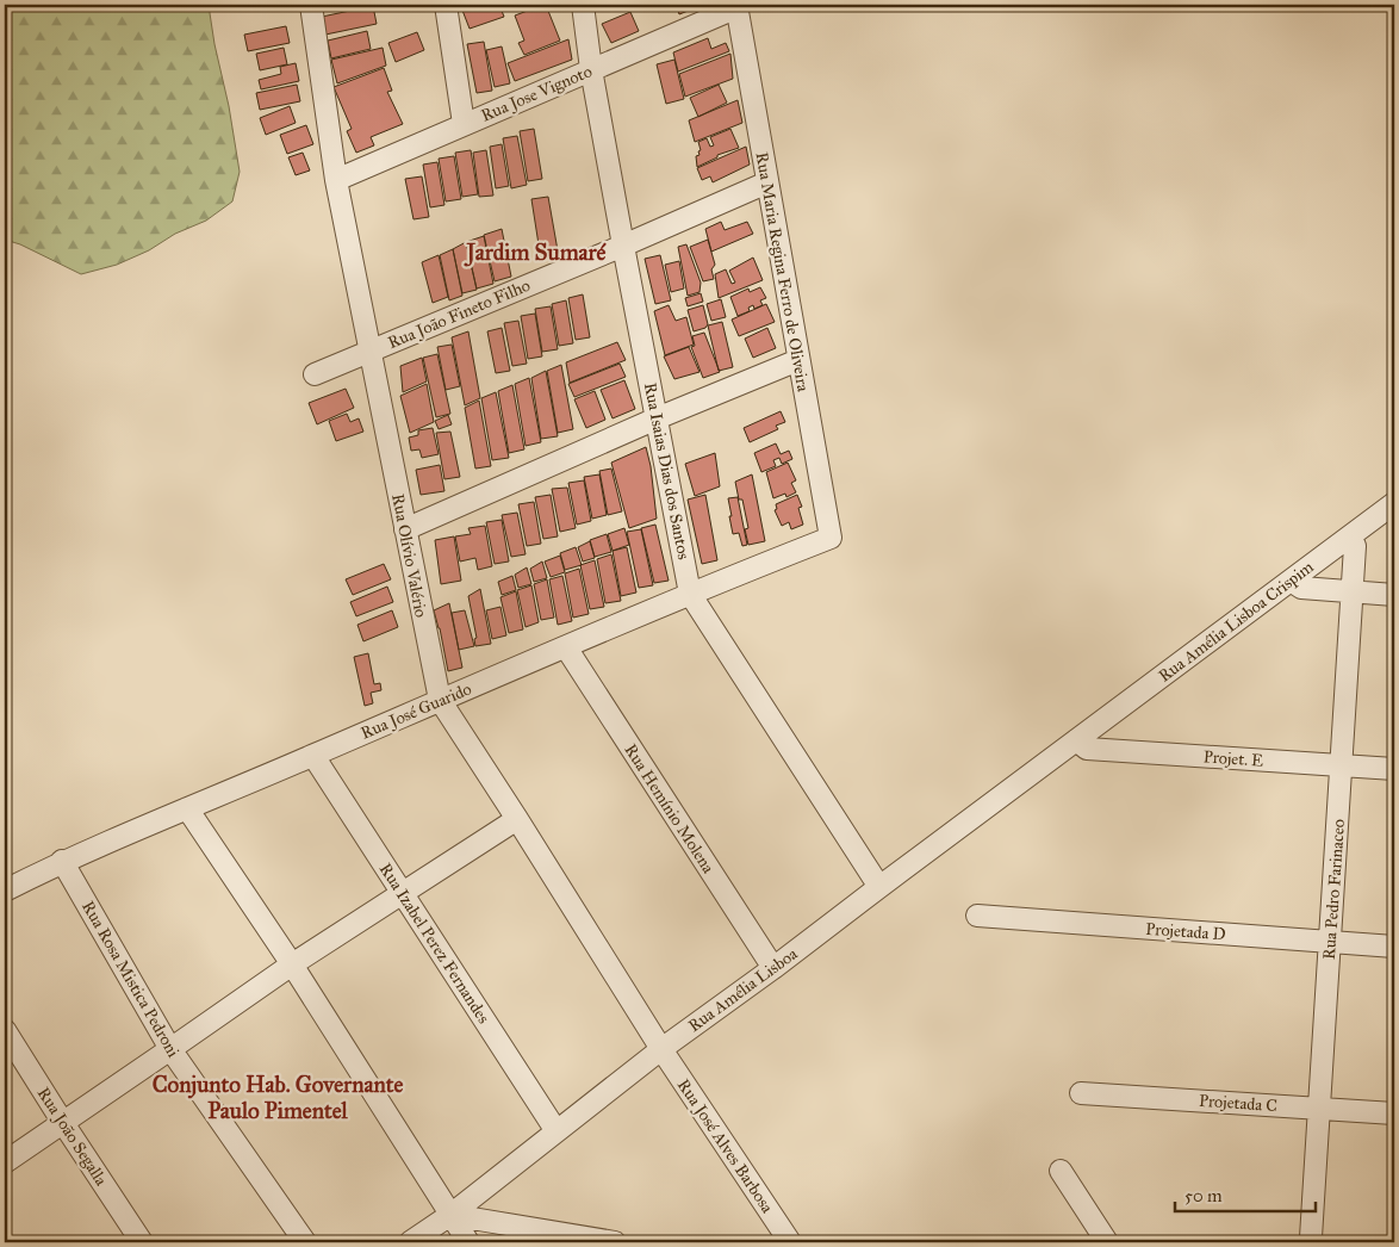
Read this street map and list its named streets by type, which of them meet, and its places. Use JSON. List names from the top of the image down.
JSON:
{
  "streets": {
    "street": [
      "Rua Jose Vignoto",
      "Rua Maria Regina Ferro de Oliveira",
      "Rua João Fineto Filho",
      "Rua Isaias Dias dos Santos",
      "Rua Olívio Valério",
      "Rua Amélia Lisboa Crispim",
      "Rua José Guarido",
      "Projet. E",
      "Rua Hemínio Molena",
      "Rua Pedro Farinaceo",
      "Projetada D",
      "Rua Izabel Perez Fernandes",
      "Rua Rosa Mistica Pedroni",
      "Rua Amélia Lisboa",
      "Projetada C",
      "Rua João Segalla",
      "Rua José Alves Barbosa"
    ]
  },
  "crossings": [
    ["Rua Jose Vignoto", "Rua Maria Regina Ferro de Oliveira"],
    ["Rua Jose Vignoto", "Rua Isaias Dias dos Santos"],
    ["Rua Jose Vignoto", "Rua Olívio Valério"],
    ["Rua Maria Regina Ferro de Oliveira", "Rua João Fineto Filho"],
    ["Rua Maria Regina Ferro de Oliveira", "Rua José Guarido"],
    ["Rua João Fineto Filho", "Rua Isaias Dias dos Santos"],
    ["Rua João Fineto Filho", "Rua Olívio Valério"],
    ["Rua Isaias Dias dos Santos", "Rua José Guarido"],
    ["Rua Isaias Dias dos Santos", "Rua Amélia Lisboa"],
    ["Rua Olívio Valério", "Rua José Guarido"],
    ["Rua Olívio Valério", "Rua Amélia Lisboa"],
    ["Rua Olívio Valério", "Rua José Alves Barbosa"],
    ["Rua Amélia Lisboa Crispim", "Projet. E"],
    ["Rua Amélia Lisboa Crispim", "Rua Pedro Farinaceo"],
    ["Rua Amélia Lisboa Crispim", "Rua Amélia Lisboa"],
    ["Rua José Guarido", "Rua Hemínio Molena"],
    ["Rua José Guarido", "Rua Izabel Perez Fernandes"],
    ["Rua José Guarido", "Rua Rosa Mistica Pedroni"],
    ["Projet. E", "Rua Pedro Farinaceo"],
    ["Projet. E", "Rua Amélia Lisboa"],
    ["Rua Hemínio Molena", "Rua Amélia Lisboa"],
    ["Rua Pedro Farinaceo", "Projetada D"],
    ["Rua Pedro Farinaceo", "Projetada C"],
    ["Rua Izabel Perez Fernandes", "Rua Amélia Lisboa"],
    ["Rua Amélia Lisboa", "Rua José Alves Barbosa"]
  ],
  "districts": ["Jardim Sumaré", "Conjunto Hab. Governante Paulo Pimentel"],
  "scale_bar": "50 m"
}
